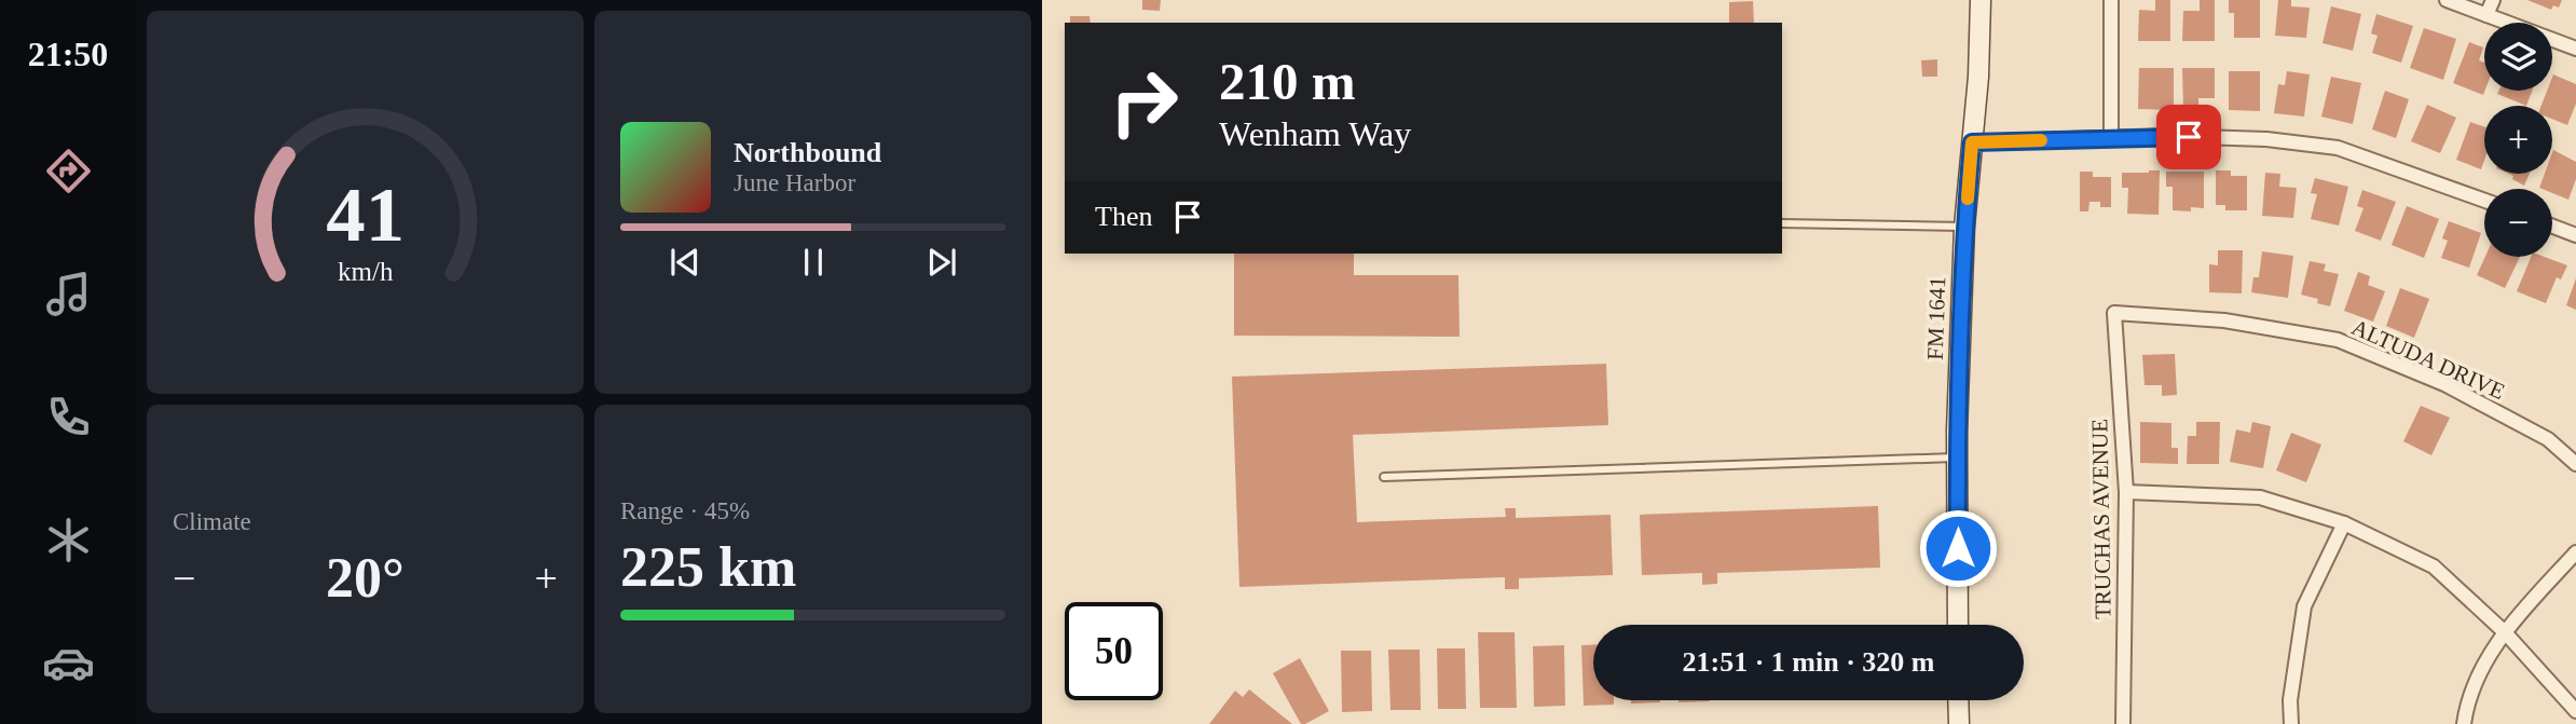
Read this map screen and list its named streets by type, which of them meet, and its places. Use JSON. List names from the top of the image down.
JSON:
{
  "streets": {
    "main road": ["FM 1641"],
    "street": ["ALTUDA DRIVE", "TRUCHAS AVENUE"]
  },
  "crossings": [
    ["ALTUDA DRIVE", "TRUCHAS AVENUE"]
  ],
  "page": {
    "tabs": "21:50",
    "map_buttons": ["+", "−"],
    "turn": ["210 m", "Wenham Way"],
    "song": ["Northbound", "June Harbor"],
    "then": "Then",
    "tile": [
      "Climate",
      ["Range · 45%", "225 km"]
    ],
    "heat": ["−", "20°", "+"],
    "limit": "50",
    "trip": "21:51 · 1 min · 320 m",
    "gauge": ["41", "km/h"]
  }
}
